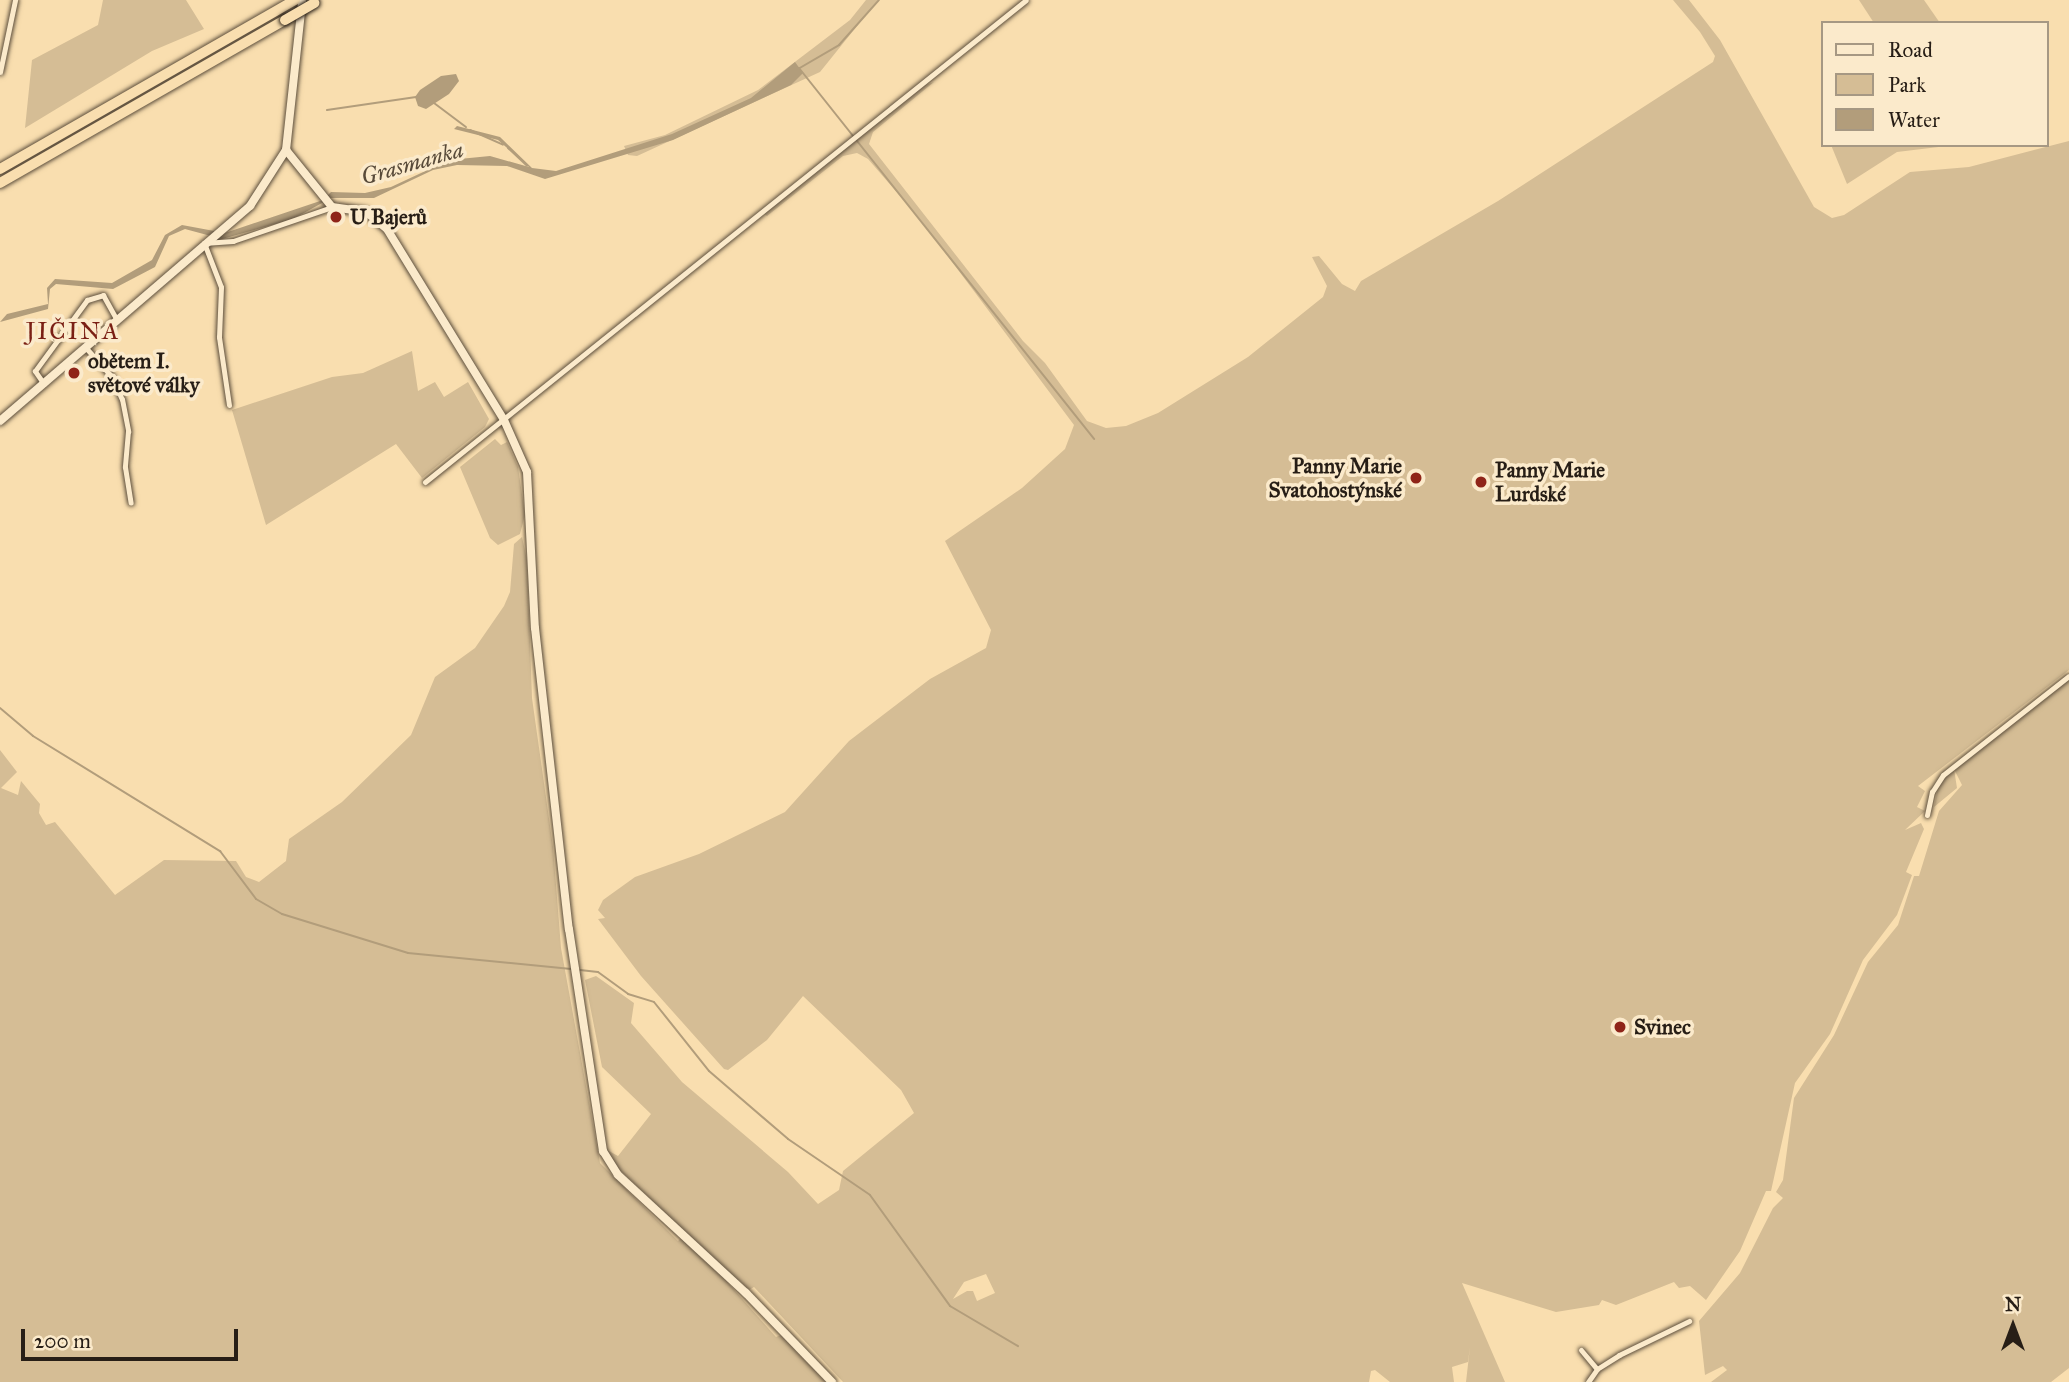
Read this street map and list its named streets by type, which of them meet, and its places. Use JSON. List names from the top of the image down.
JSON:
{
  "districts": ["JIČINA"],
  "water": ["Grasmanka"],
  "places": [
    "U Bajerů",
    "obětem I. světové války",
    "Panny Marie Svatohostýnské",
    "Panny Marie Lurdské",
    "Svinec"
  ],
  "legend": ["Road", "Park", "Water"],
  "scale_bar": "200 m",
  "north": "top"
}
